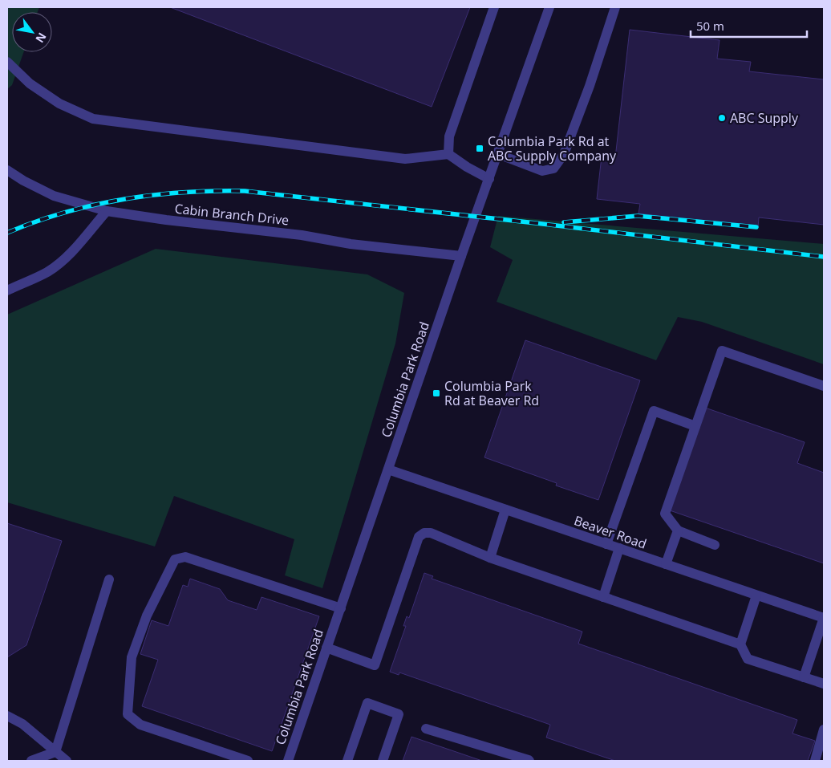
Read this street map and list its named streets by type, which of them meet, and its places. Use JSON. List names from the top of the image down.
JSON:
{
  "streets": {
    "street": ["Cabin Branch Drive", "Columbia Park Road", "Beaver Road"]
  },
  "crossings": [
    ["Cabin Branch Drive", "Columbia Park Road"],
    ["Columbia Park Road", "Beaver Road"]
  ],
  "places": {
    "other": ["ABC Supply"],
    "transit": ["Columbia Park Rd at ABC Supply Company", "Columbia Park Rd at Beaver Rd"]
  },
  "scale_bar": "50 m",
  "north": "bottom right"
}
